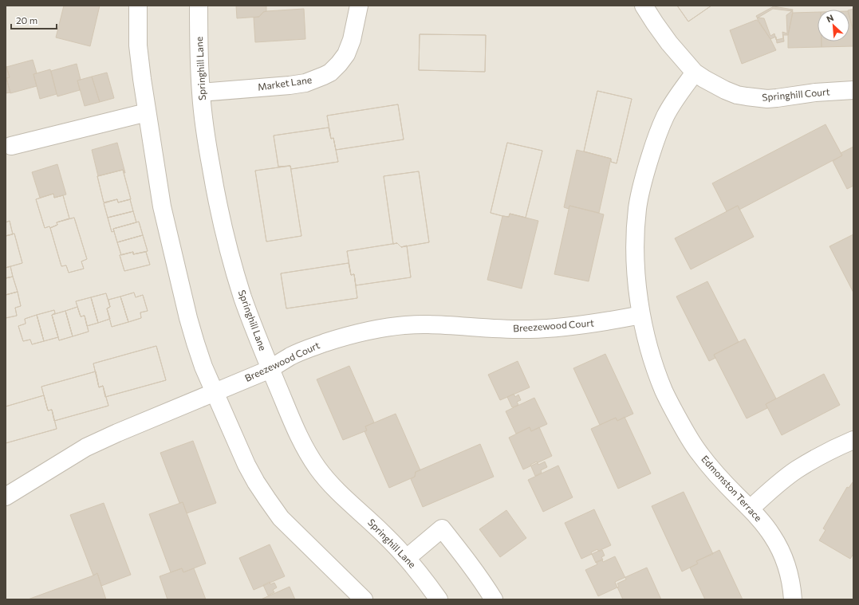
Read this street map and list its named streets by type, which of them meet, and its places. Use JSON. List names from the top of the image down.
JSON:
{
  "streets": {
    "street": [
      "Springhill Lane",
      "Market Lane",
      "Springhill Court",
      "Breezewood Court",
      "Edmonston Terrace"
    ]
  },
  "crossings": [
    ["Springhill Lane", "Market Lane"],
    ["Springhill Lane", "Breezewood Court"],
    ["Springhill Court", "Edmonston Terrace"],
    ["Breezewood Court", "Edmonston Terrace"]
  ],
  "scale_bar": "20 m",
  "north": "top left"
}
